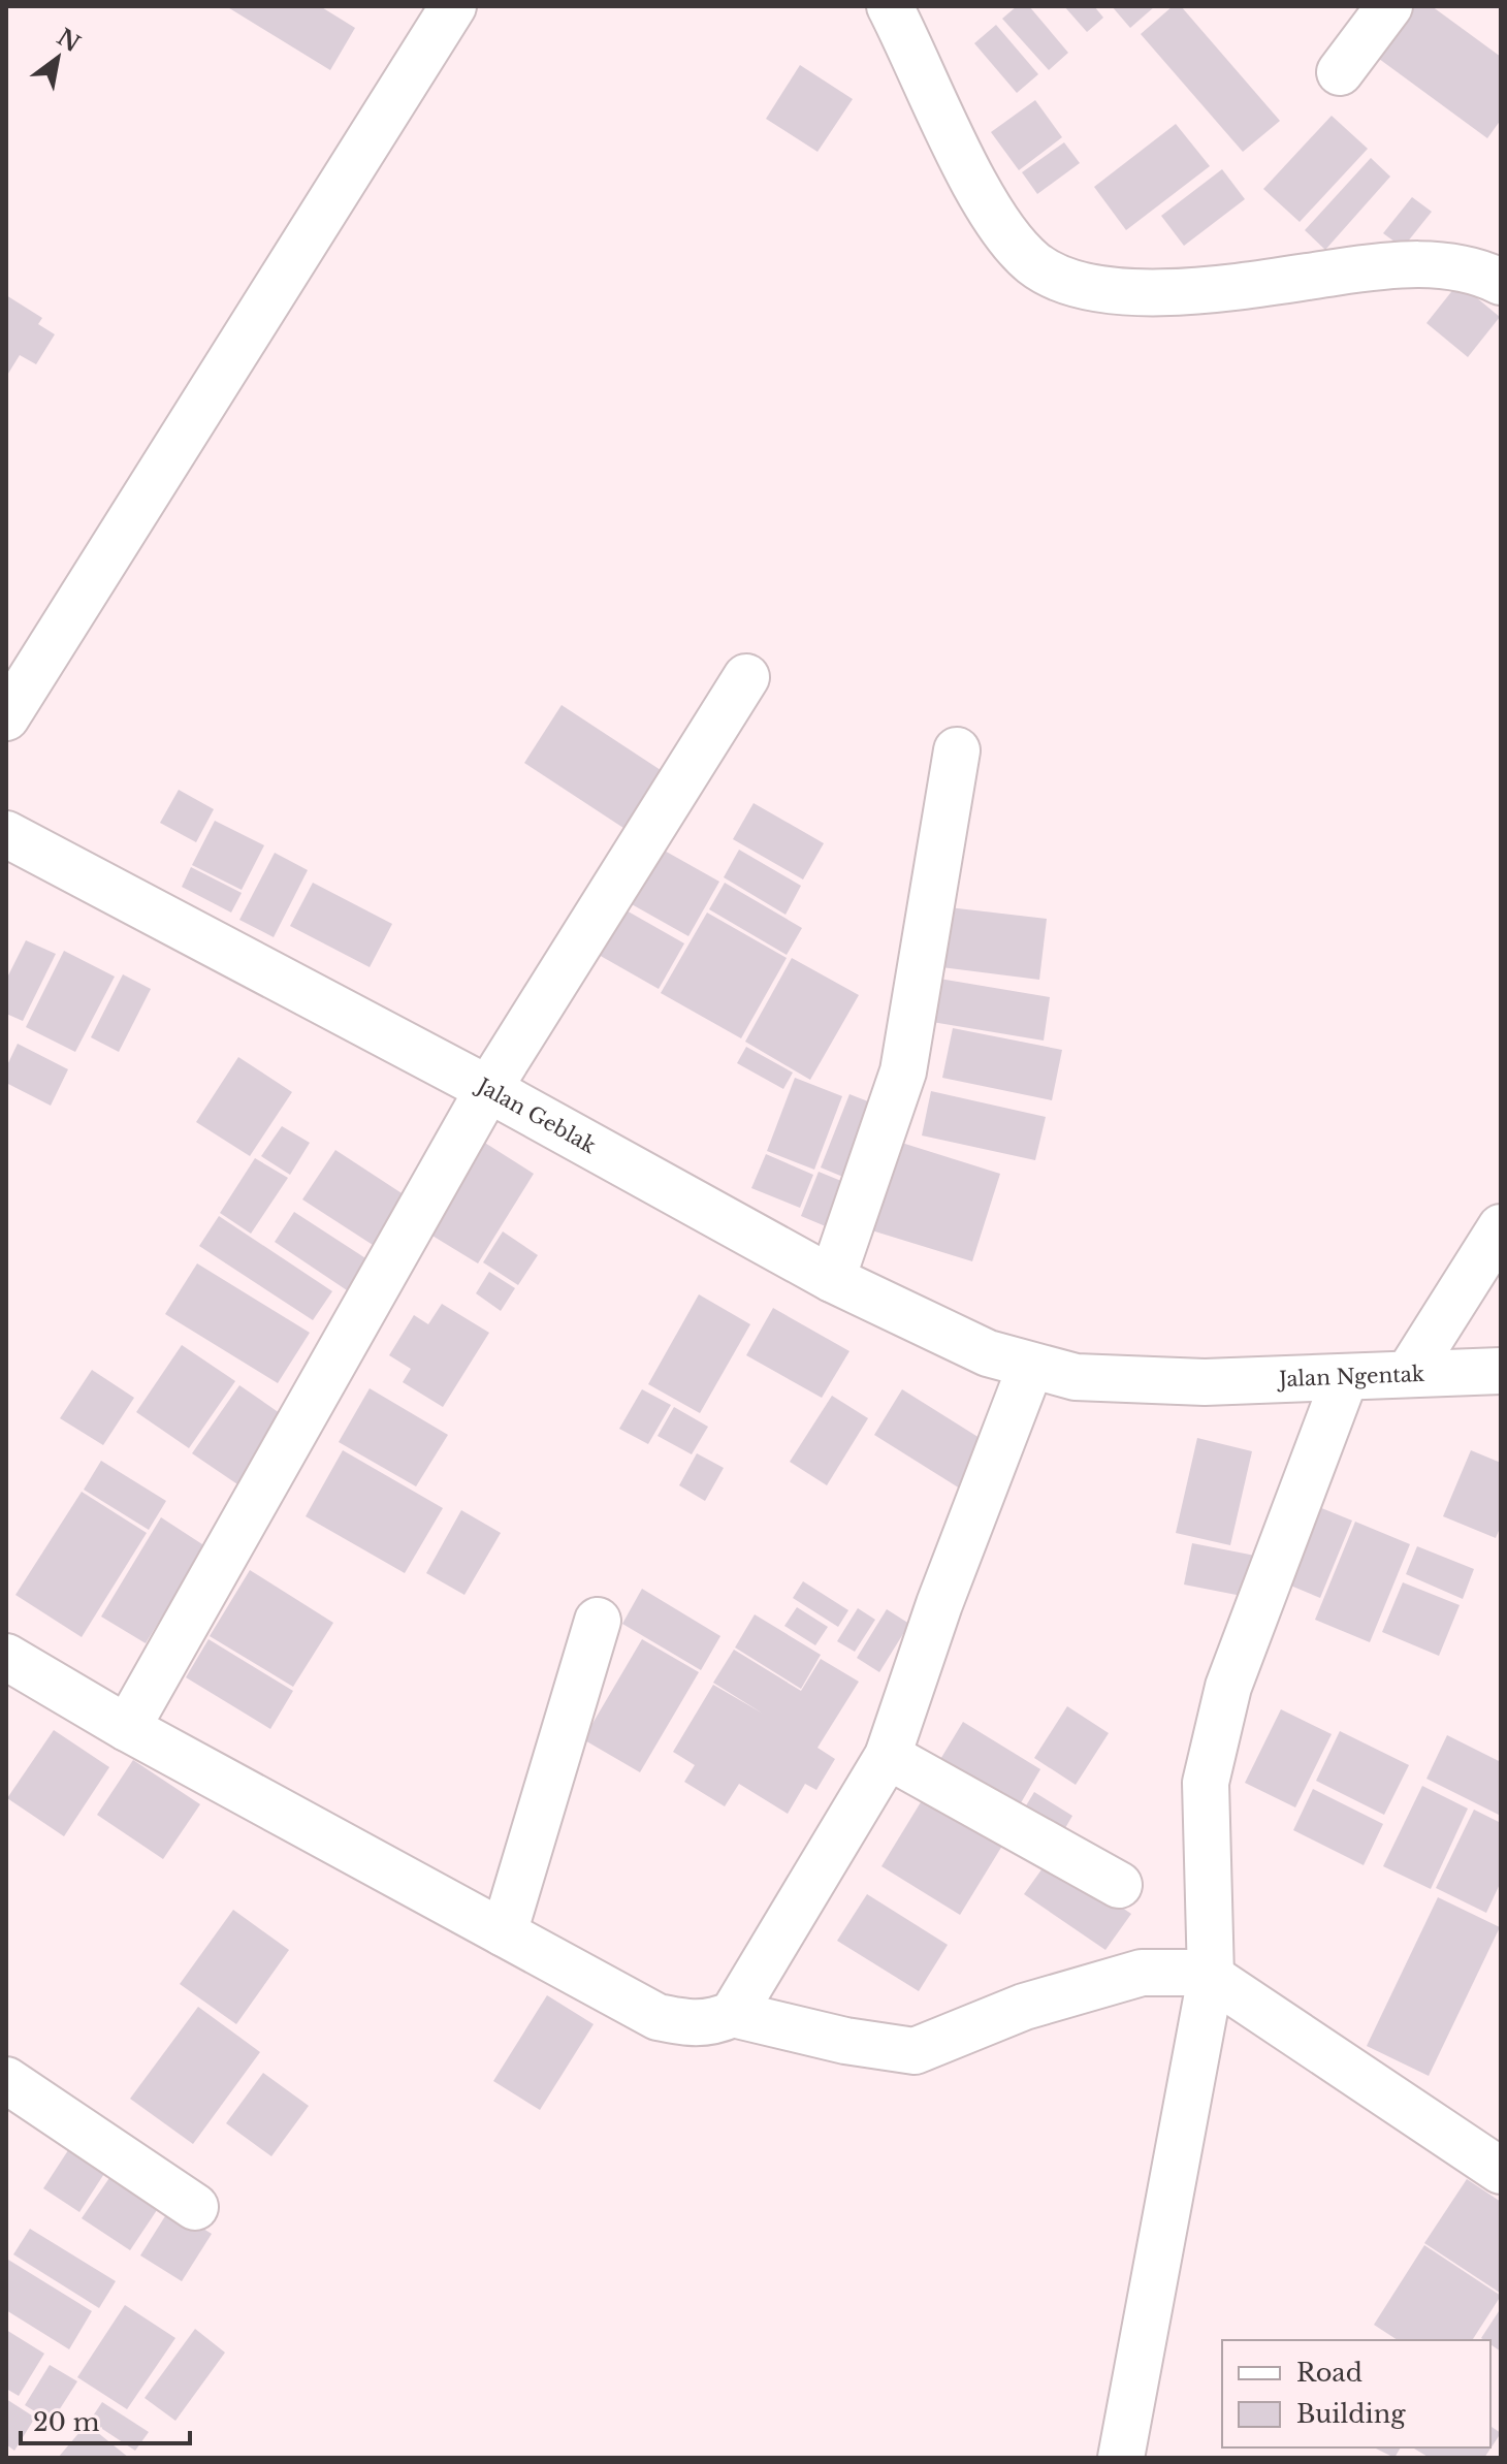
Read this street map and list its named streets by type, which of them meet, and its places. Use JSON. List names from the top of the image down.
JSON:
{
  "streets": {
    "street": ["Jalan Geblak", "Jalan Ngentak"]
  },
  "crossings": [
    ["Jalan Geblak", "Jalan Ngentak"]
  ],
  "legend": ["Road", "Building"],
  "scale_bar": "20 m",
  "north": "top right"
}
